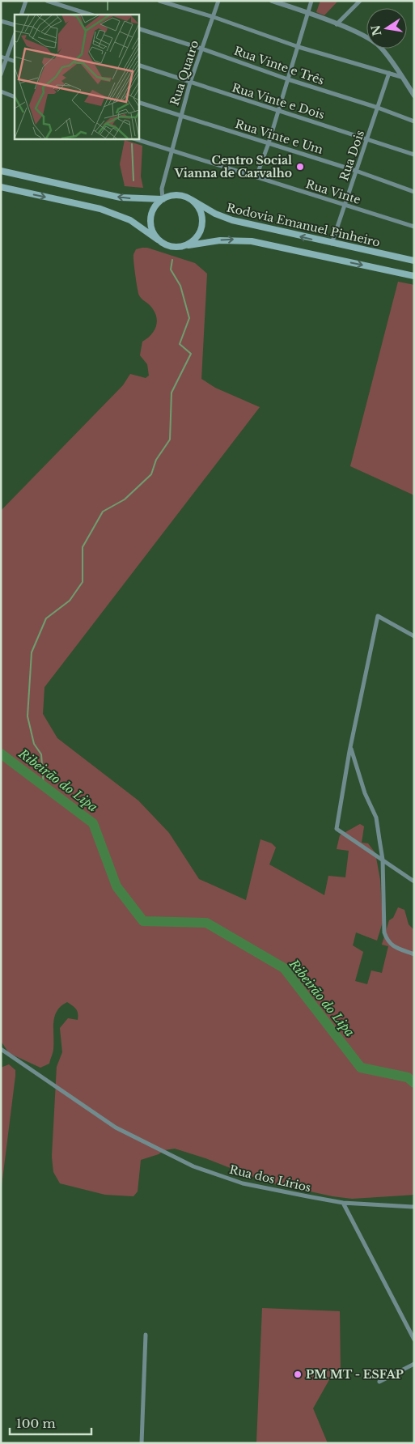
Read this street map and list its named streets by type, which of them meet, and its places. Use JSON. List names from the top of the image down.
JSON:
{
  "streets": {
    "main road": ["Rodovia Emanuel Pinheiro"],
    "street": [
      "Rua Vinte e Três",
      "Rua Quatro",
      "Rua Vinte e Dois",
      "Rua Vinte e Um",
      "Rua Dois",
      "Rua Vinte",
      "Rua dos Lírios"
    ]
  },
  "crossings": [
    ["Rua Vinte e Três", "Rua Quatro"],
    ["Rua Vinte e Três", "Rua Dois"],
    ["Rua Quatro", "Rua Vinte e Dois"],
    ["Rua Quatro", "Rua Vinte e Um"],
    ["Rua Quatro", "Rua Vinte"],
    ["Rua Quatro", "Rodovia Emanuel Pinheiro"],
    ["Rua Vinte e Dois", "Rua Dois"],
    ["Rua Vinte e Um", "Rua Dois"],
    ["Rua Dois", "Rua Vinte"],
    ["Rua Dois", "Rodovia Emanuel Pinheiro"]
  ],
  "water": ["Ribeirão do Lipa"],
  "places": ["Centro Social Vianna de Carvalho", "PM MT - ESFAP"],
  "scale_bar": "100 m",
  "north": "left"
}
